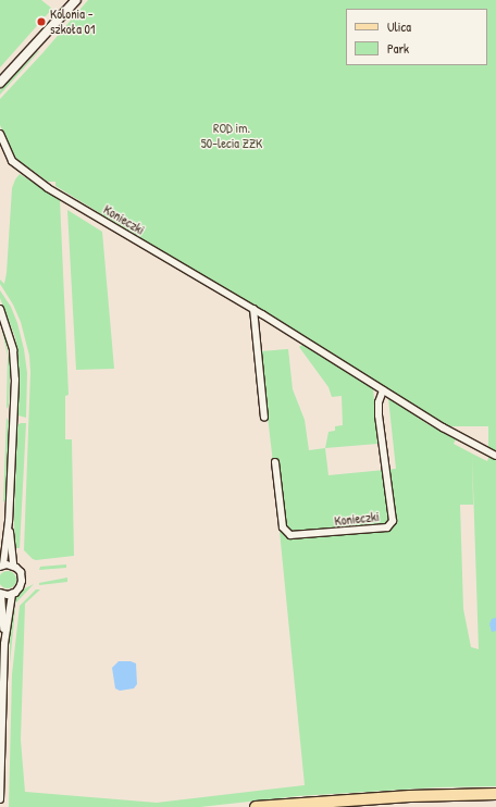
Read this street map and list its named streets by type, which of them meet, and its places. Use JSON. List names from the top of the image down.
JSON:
{
  "streets": {
    "street": ["Konieczki"]
  },
  "parks": ["ROD im. 50-lecia ZZK"],
  "places": ["Kolonia - szkoła 01"],
  "legend": ["Ulica", "Park"]
}
